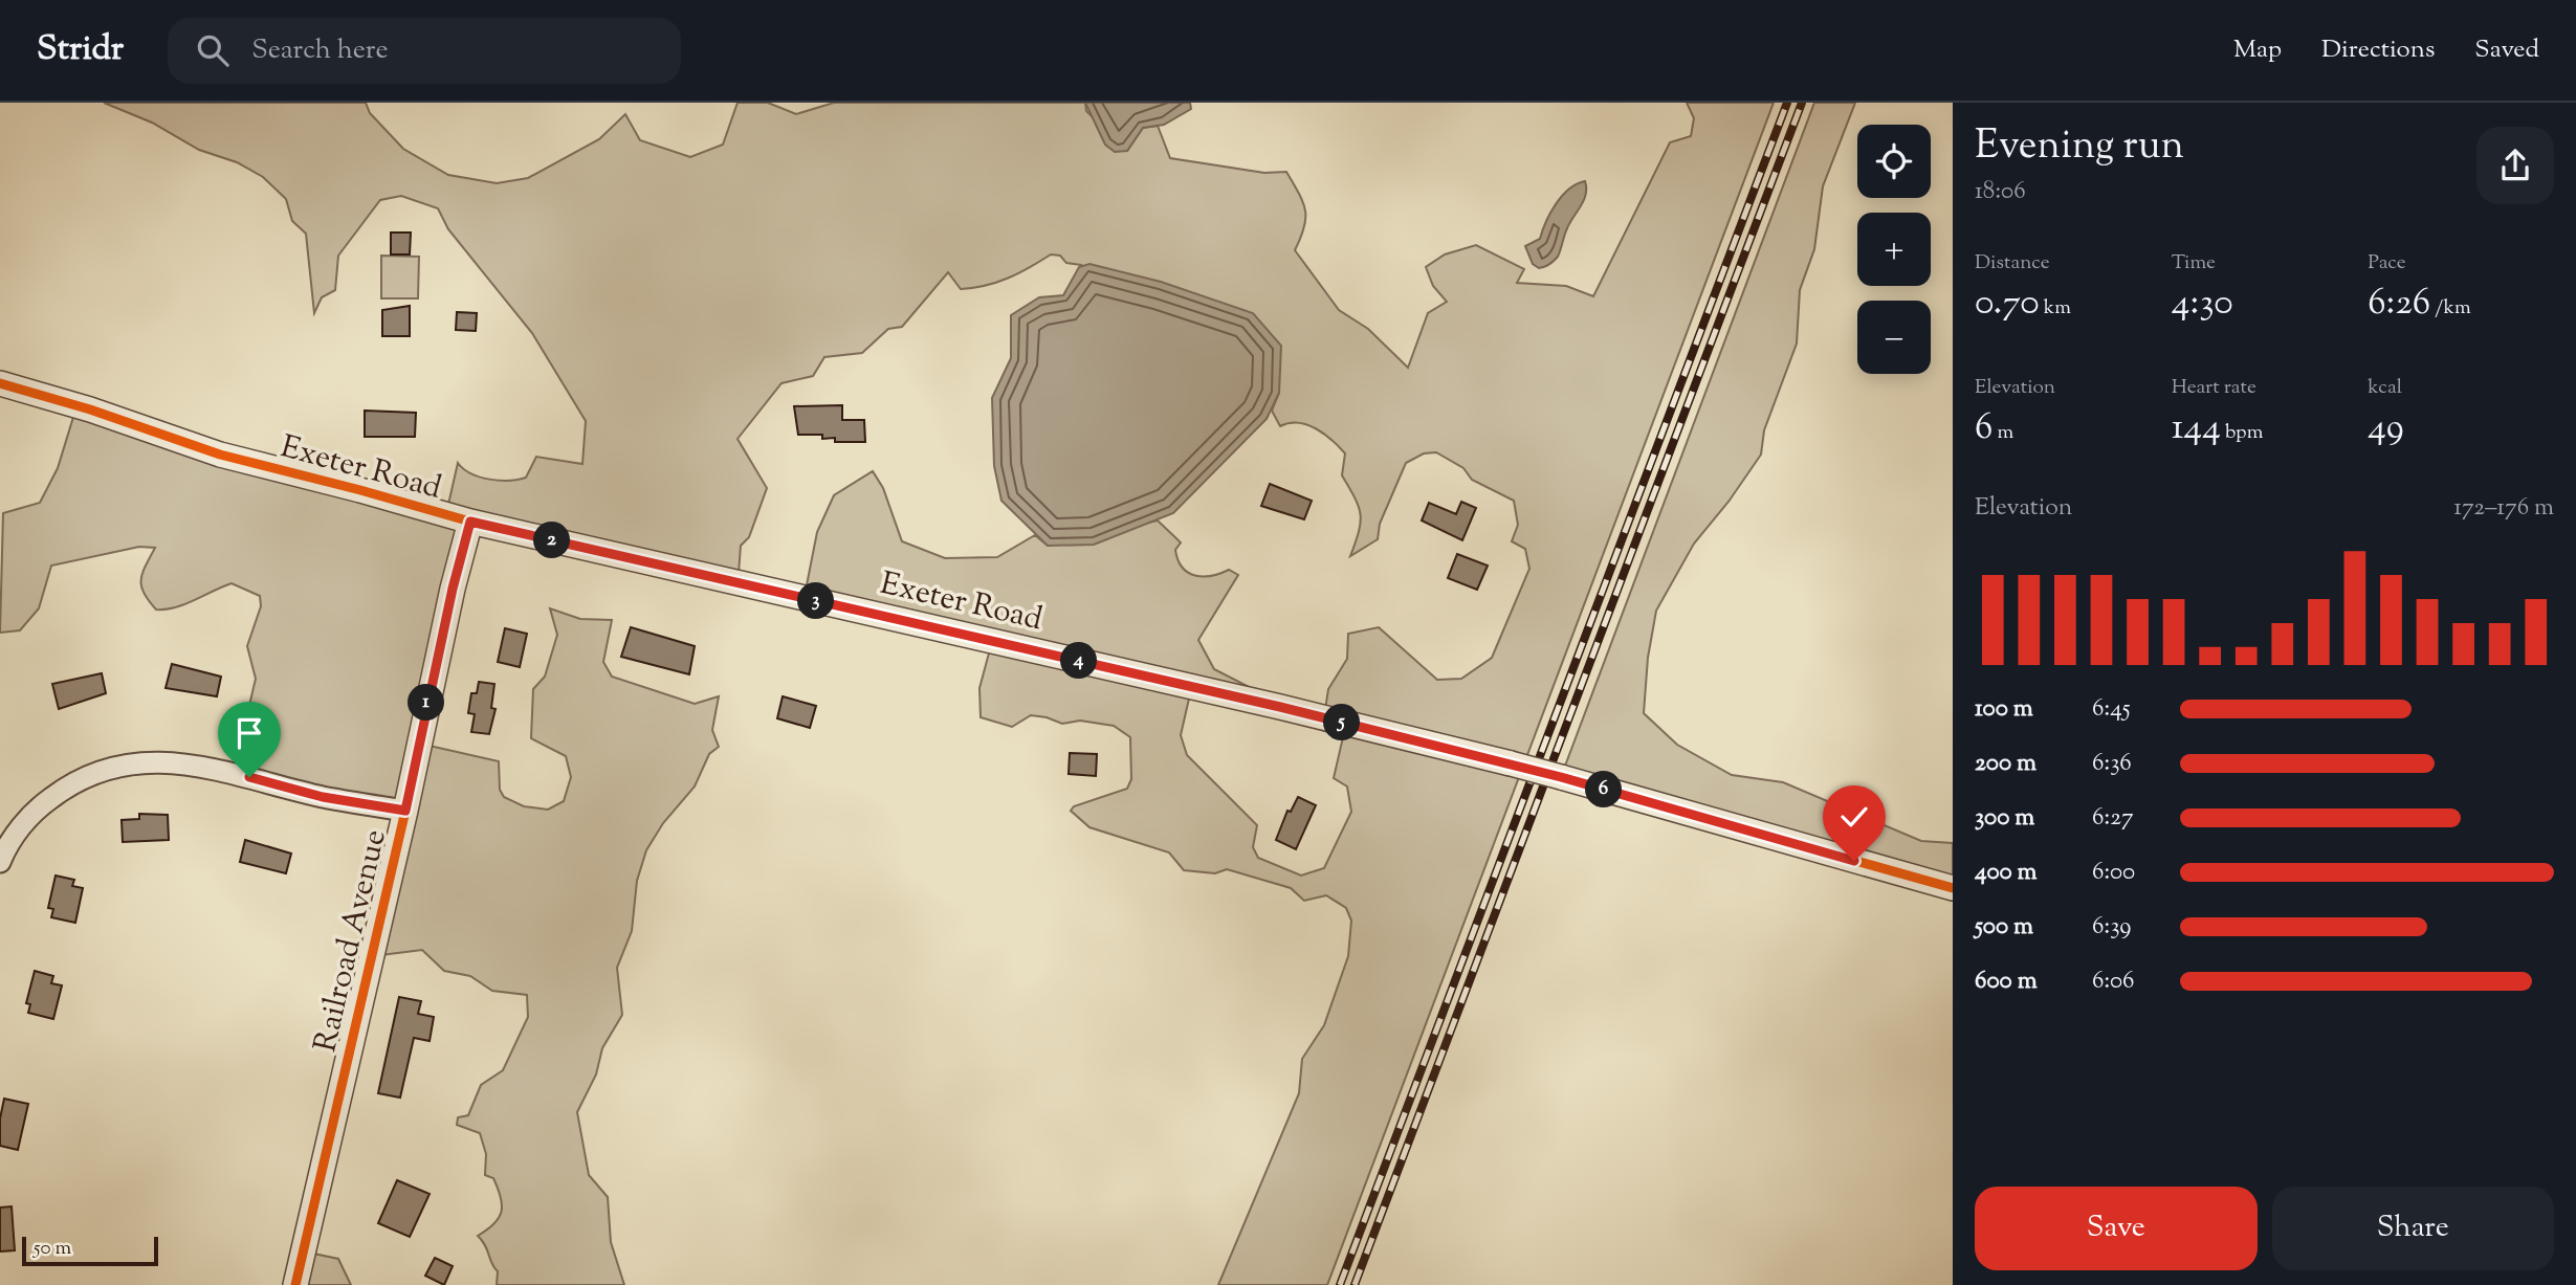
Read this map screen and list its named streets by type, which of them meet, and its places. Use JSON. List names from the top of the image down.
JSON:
{
  "streets": {
    "street": ["Exeter Road", "Railroad Avenue"]
  },
  "crossings": [
    ["Exeter Road", "Railroad Avenue"]
  ],
  "scale_bar": "50 m",
  "page": {
    "header": "Stridr",
    "search": "Search here",
    "nav": ["Map", "Directions", "Saved"],
    "heading": ["Evening run", "18:06"],
    "map_buttons": ["+", "−"],
    "stats": [
      ["Distance", "0.70 km"],
      ["Time", "4:30"],
      ["Pace", "6:26 /km"],
      ["Elevation", "6 m"],
      ["Heart rate", "144 bpm"],
      ["kcal", "49"]
    ],
    "chart": ["Elevation", "172–176 m"],
    "pins": [
      "2",
      "3",
      "4",
      "1",
      "5",
      "6"
    ],
    "list": [
      {
        "name": "100 m",
        "note": "6:45"
      },
      {
        "name": "200 m",
        "note": "6:36"
      },
      {
        "name": "300 m",
        "note": "6:27"
      },
      {
        "name": "400 m",
        "note": "6:00"
      },
      {
        "name": "500 m",
        "note": "6:39"
      },
      {
        "name": "600 m",
        "note": "6:06"
      }
    ],
    "buttons": ["Save", "Share"],
    "scale": "50 m"
  }
}
